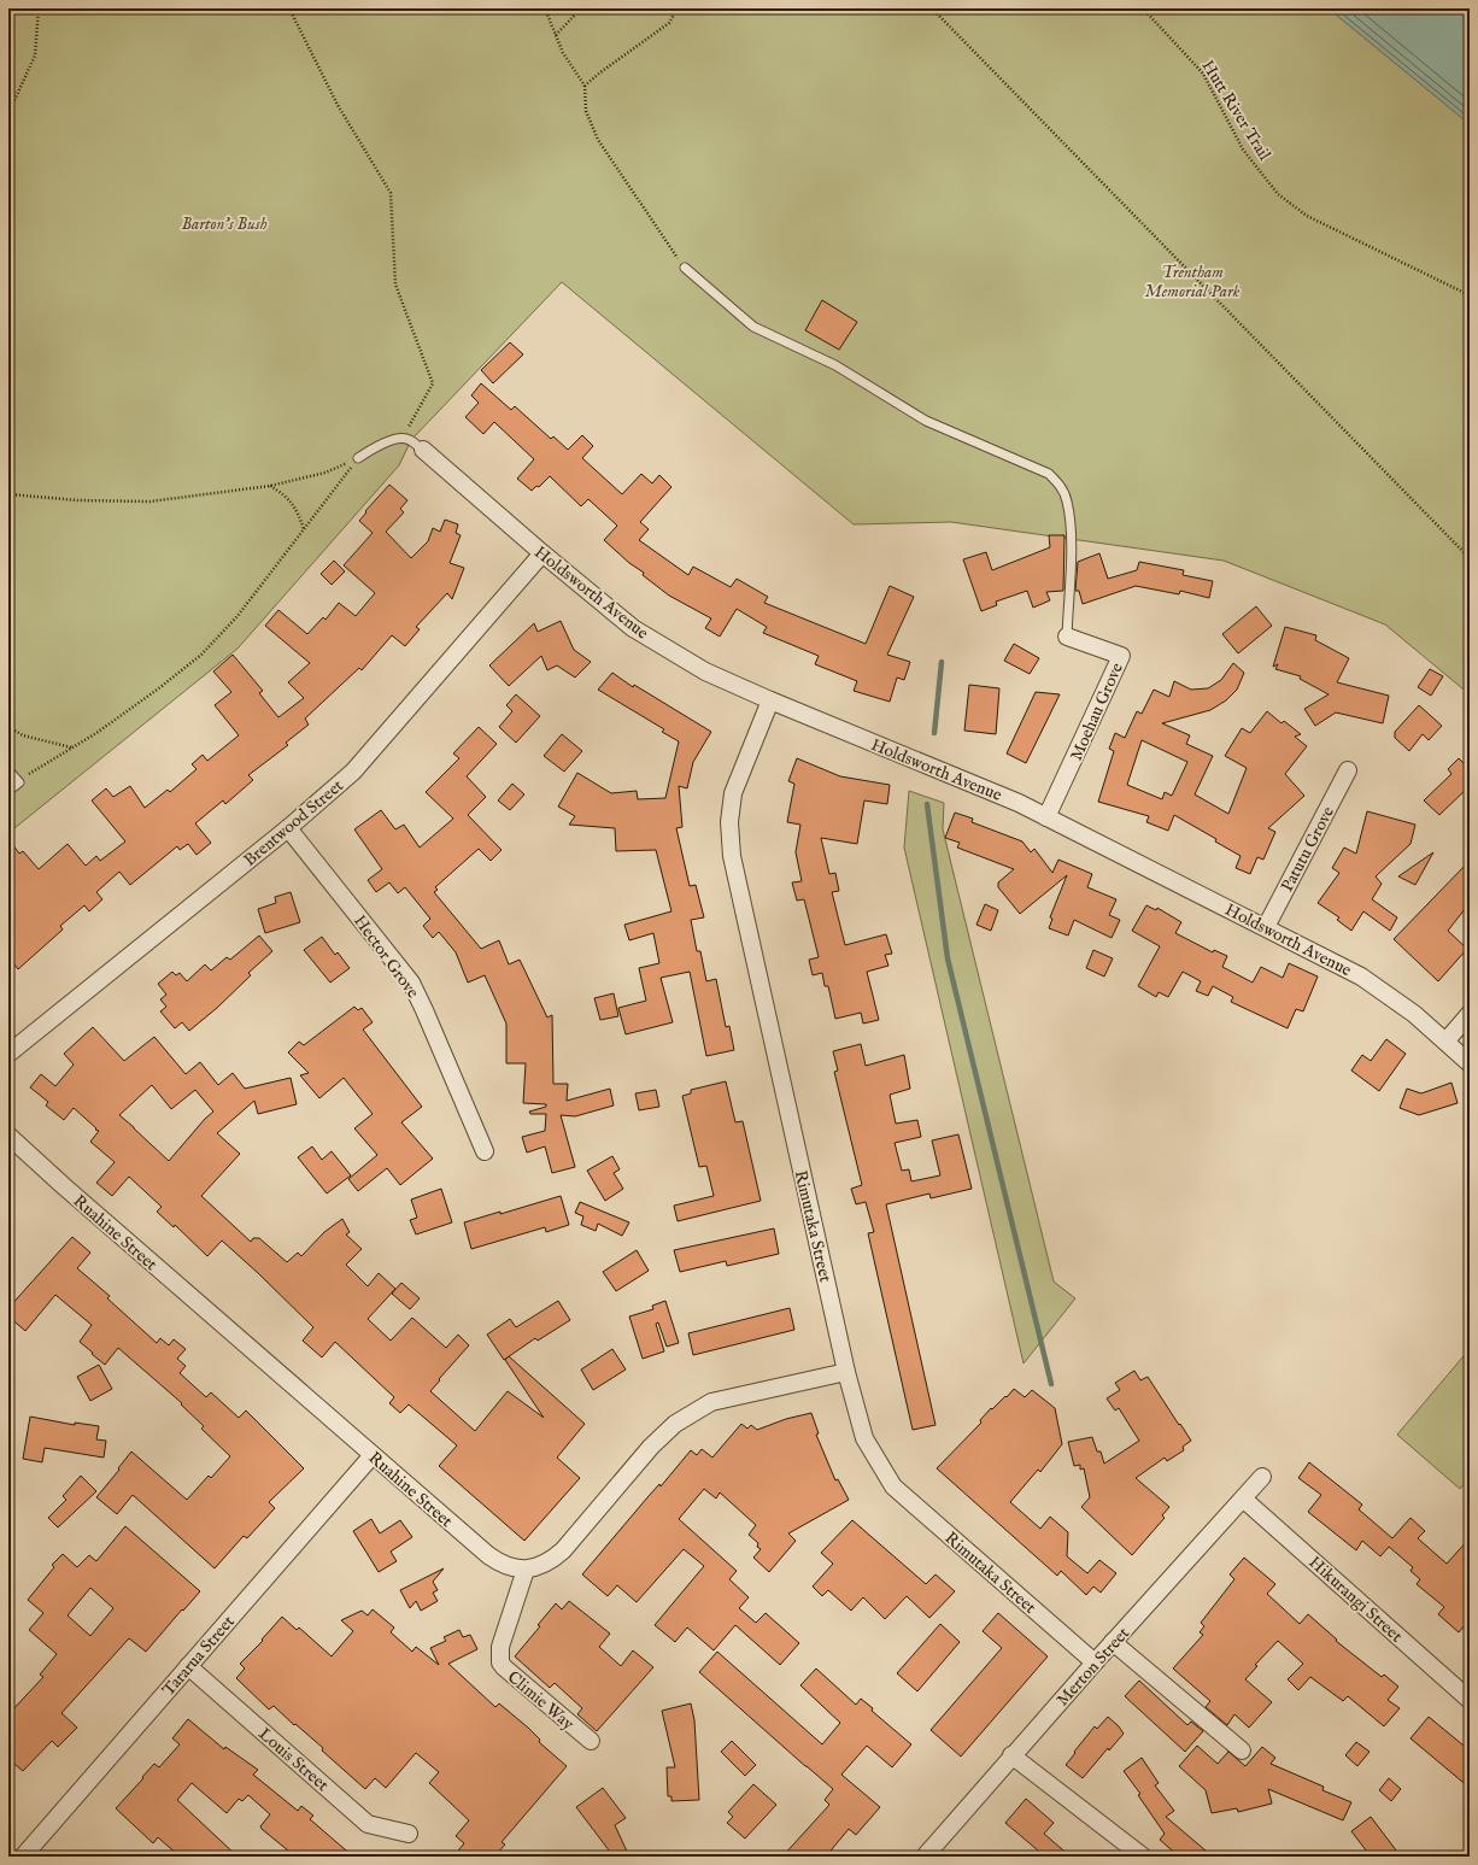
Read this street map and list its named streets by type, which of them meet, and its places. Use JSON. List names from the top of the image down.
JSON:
{
  "streets": {
    "street": [
      "Holdsworth Avenue",
      "Moehau Grove",
      "Brentwood Street",
      "Patutu Grove",
      "Hector Grove",
      "Rimutaka Street",
      "Ruahine Street",
      "Hikurangi Street",
      "Tararua Street",
      "Merton Street",
      "Climie Way",
      "Louis Street"
    ],
    "path": ["Hutt River Trail"]
  },
  "crossings": [
    ["Holdsworth Avenue", "Moehau Grove"],
    ["Holdsworth Avenue", "Brentwood Street"],
    ["Holdsworth Avenue", "Patutu Grove"],
    ["Holdsworth Avenue", "Rimutaka Street"],
    ["Brentwood Street", "Hector Grove"],
    ["Rimutaka Street", "Merton Street"],
    ["Ruahine Street", "Tararua Street"],
    ["Ruahine Street", "Climie Way"],
    ["Hikurangi Street", "Merton Street"],
    ["Tararua Street", "Louis Street"]
  ],
  "parks": ["Barton's Bush", "Trentham Memorial Park"]
}
